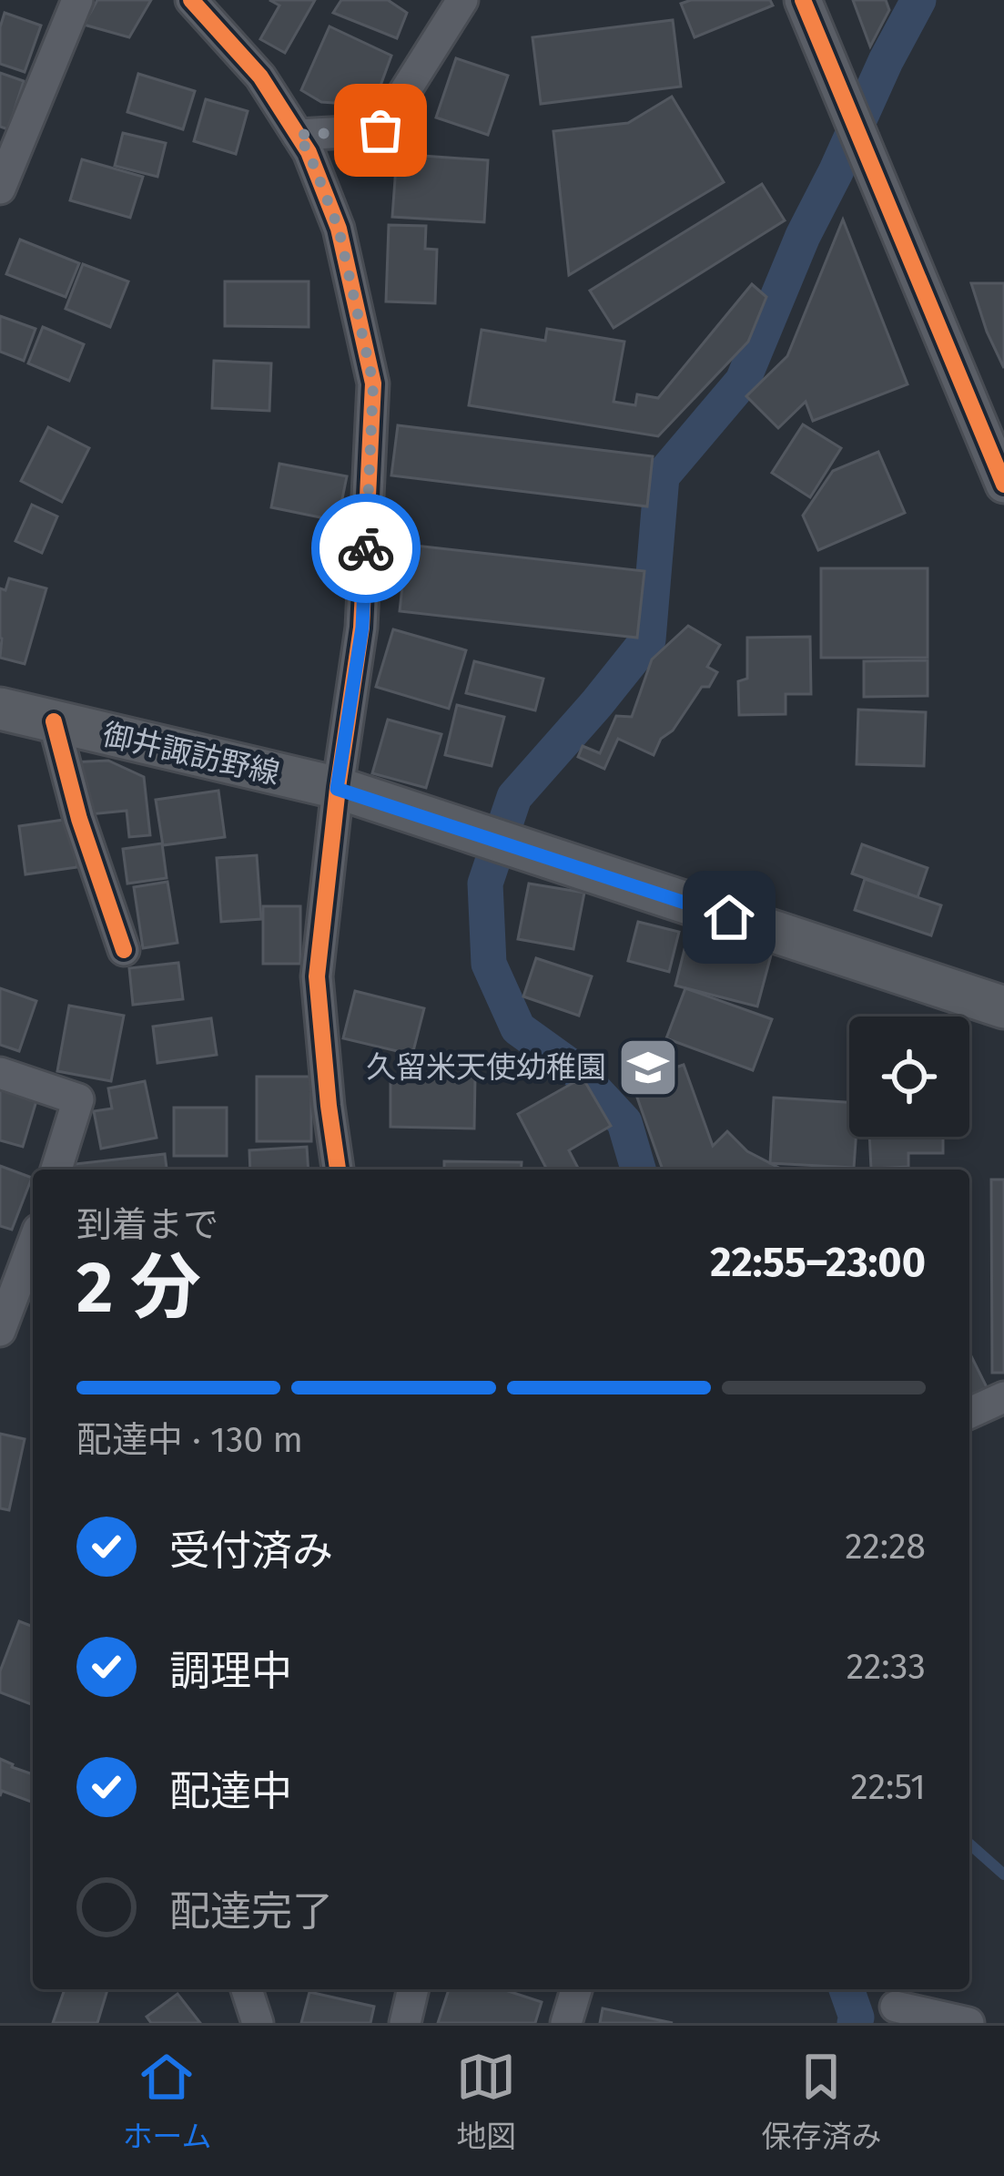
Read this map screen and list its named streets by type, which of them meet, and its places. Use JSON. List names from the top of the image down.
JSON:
{
  "streets": {
    "main road": ["御井諏訪野線"]
  },
  "places": {
    "school or university": ["久留米天使幼稚園"]
  },
  "page": {
    "heading": ["2 分", "到着まで", "22:55–23:00"],
    "bar": "配達中 · 130 m",
    "list": [
      ["受付済み", "22:28"],
      ["調理中", "22:33"],
      ["配達中", "22:51"],
      "配達完了"
    ],
    "tabs": ["ホーム", "地図", "保存済み"]
  }
}
